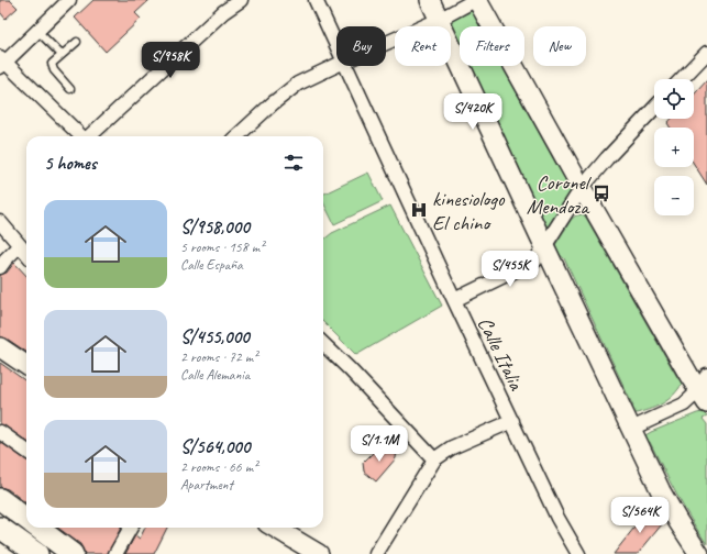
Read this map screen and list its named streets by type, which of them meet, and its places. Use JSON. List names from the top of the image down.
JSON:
{
  "streets": {
    "street": ["Calle Italia"]
  },
  "places": {
    "bus stop": ["Coronel Mendoza"],
    "hospital": ["kinesiologo El chino"]
  },
  "page": {
    "chip": [
      "Buy",
      "Rent",
      "Filters",
      "New"
    ],
    "price": [
      "S/958K",
      "S/420K",
      "S/455K",
      "S/1.1M",
      "S/564K"
    ],
    "map_buttons": ["+", "−"],
    "heading": "5 homes",
    "list": [
      {
        "name": "S/958,000",
        "note": "5 rooms · 158 m² · Calle España"
      },
      {
        "name": "S/455,000",
        "note": "2 rooms · 72 m² · Calle Alemania"
      },
      {
        "name": "S/564,000",
        "note": "2 rooms · 66 m² · Apartment"
      }
    ]
  }
}
